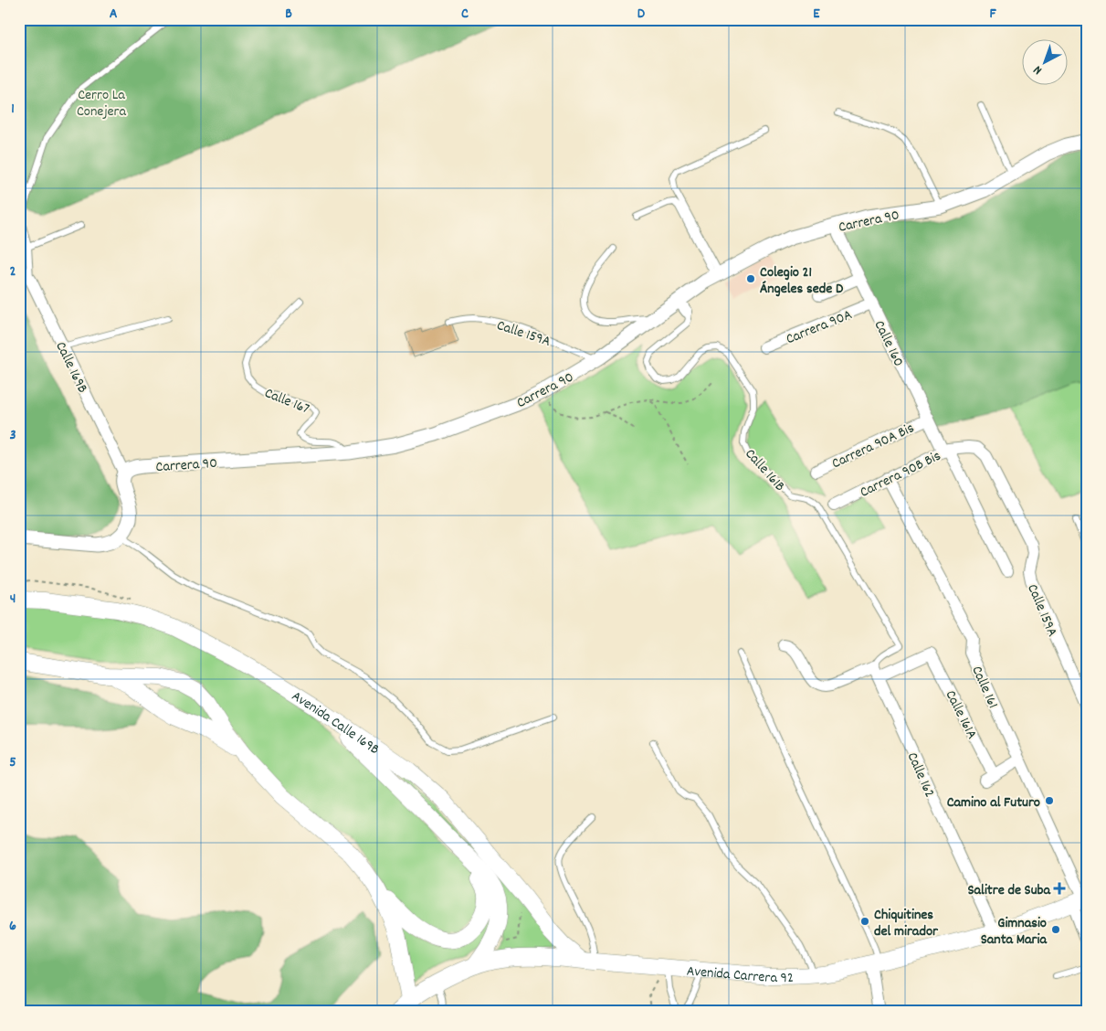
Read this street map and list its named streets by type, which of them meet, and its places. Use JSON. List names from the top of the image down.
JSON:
{
  "streets": {
    "main road": ["Avenida Calle 169B", "Avenida Carrera 92"],
    "street": [
      "Carrera 90",
      "Carrera 90A",
      "Calle 159A",
      "Calle 160",
      "Calle 169B",
      "Carrera 90A Bis",
      "Carrera 90B Bis",
      "Calle 161",
      "Calle 161A",
      "Calle 162"
    ],
    "lane": ["Calle 167", "Calle 161B"]
  },
  "crossings": [
    ["Carrera 90", "Calle 159A"],
    ["Carrera 90", "Calle 169B"],
    ["Carrera 90", "Calle 167"],
    ["Carrera 90", "Calle 161B"],
    ["Carrera 90A", "Calle 160"],
    ["Calle 159A", "Carrera 90B Bis"],
    ["Calle 160", "Carrera 90A Bis"],
    ["Calle 160", "Carrera 90B Bis"],
    ["Calle 161B", "Calle 161A"],
    ["Calle 161B", "Calle 162"],
    ["Carrera 90B Bis", "Calle 161"],
    ["Calle 161", "Calle 161A"],
    ["Calle 161", "Avenida Carrera 92"],
    ["Calle 161A", "Calle 162"],
    ["Avenida Calle 169B", "Avenida Carrera 92"],
    ["Calle 162", "Avenida Carrera 92"]
  ],
  "parks": ["Cerro La Conejera"],
  "places": {
    "other": [
      "Colegio 21 Ángeles sede D",
      "Camino al Futuro",
      "Chiquitines del mirador",
      "Gimnasio Santa Maria"
    ],
    "health": ["Salitre de Suba"]
  },
  "north": "bottom left",
  "grid": {
    "columns": [
      "A",
      "B",
      "C",
      "D",
      "E",
      "F"
    ],
    "rows": [
      "1",
      "2",
      "3",
      "4",
      "5",
      "6"
    ]
  }
}
